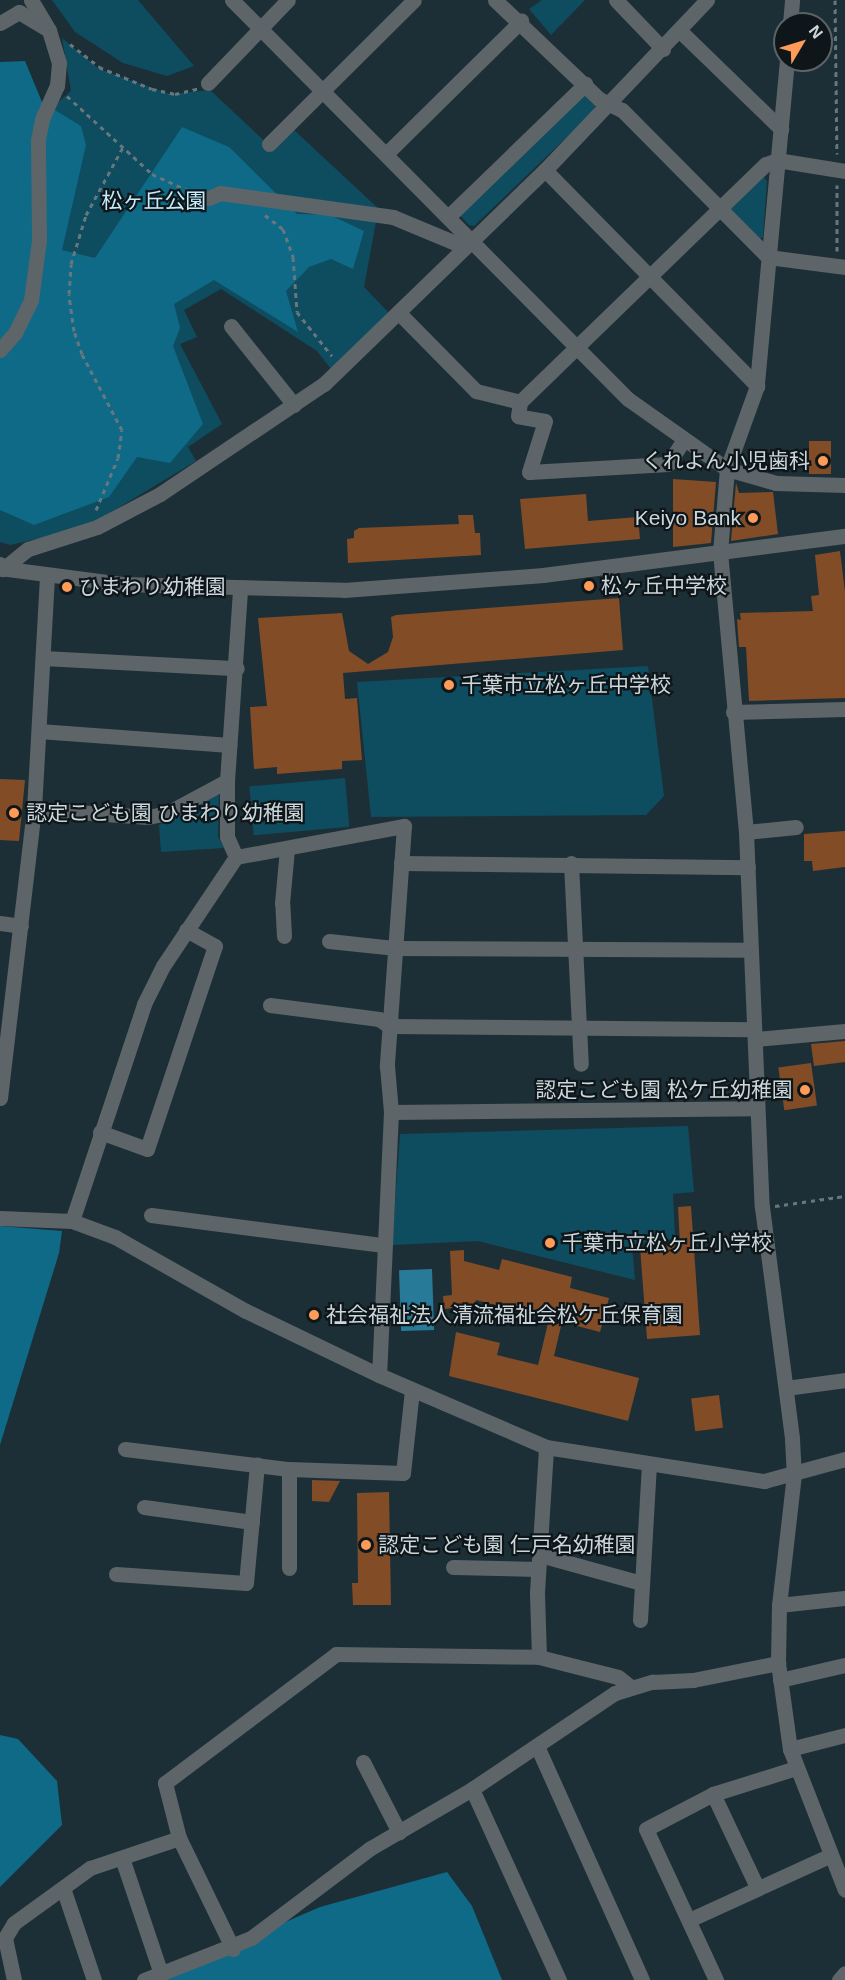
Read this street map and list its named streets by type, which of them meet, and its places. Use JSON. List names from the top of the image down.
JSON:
{
  "parks": ["松ヶ丘公園"],
  "places": [
    "くれよん小児歯科",
    "Keiyo Bank",
    "松ヶ丘中学校",
    "ひまわり幼稚園",
    "千葉市立松ヶ丘中学校",
    "認定こども園 ひまわり幼稚園",
    "認定こども園 松ケ丘幼稚園",
    "千葉市立松ヶ丘小学校",
    "社会福祉法人清流福祉会松ケ丘保育園",
    "認定こども園 仁戸名幼稚園"
  ],
  "north": "top right"
}
